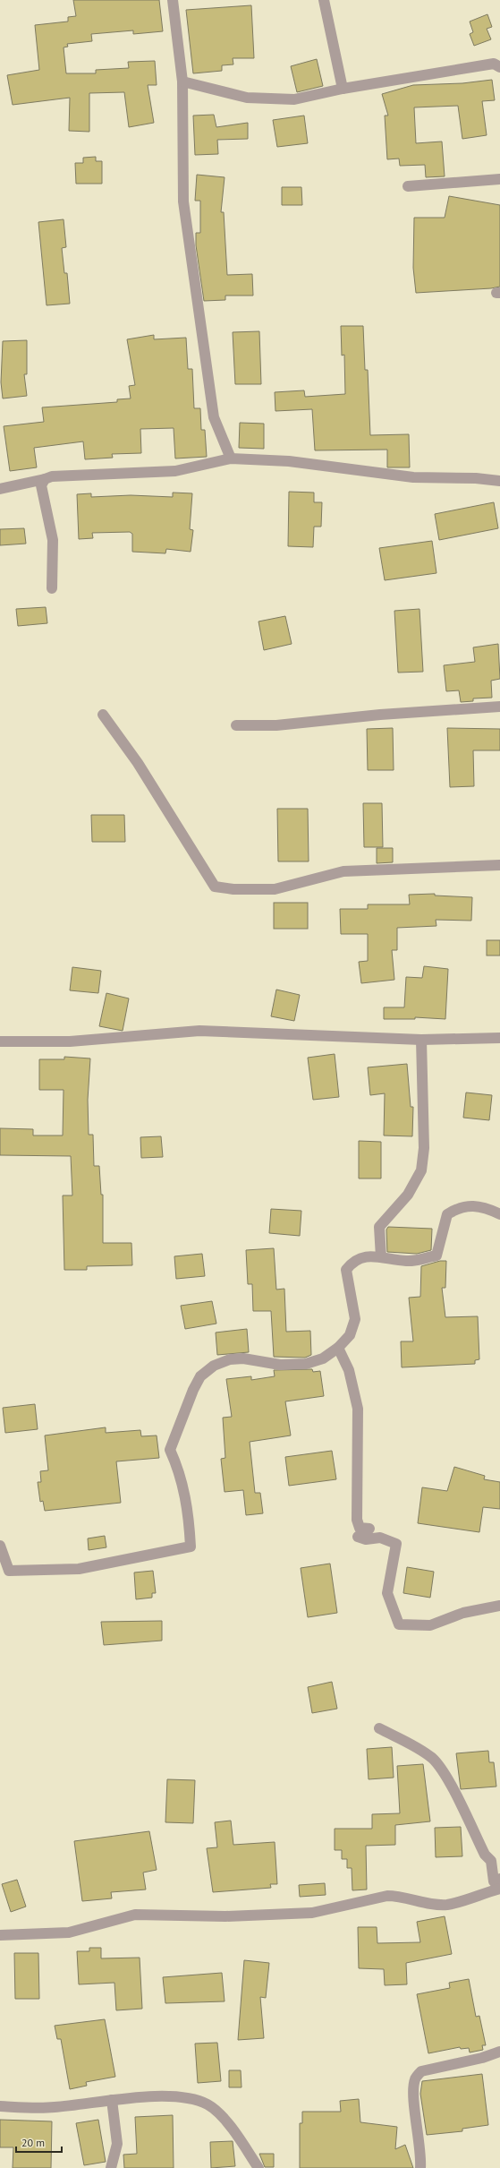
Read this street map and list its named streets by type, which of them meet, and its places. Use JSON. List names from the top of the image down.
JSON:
{
  "scale_bar": "20 m"
}
